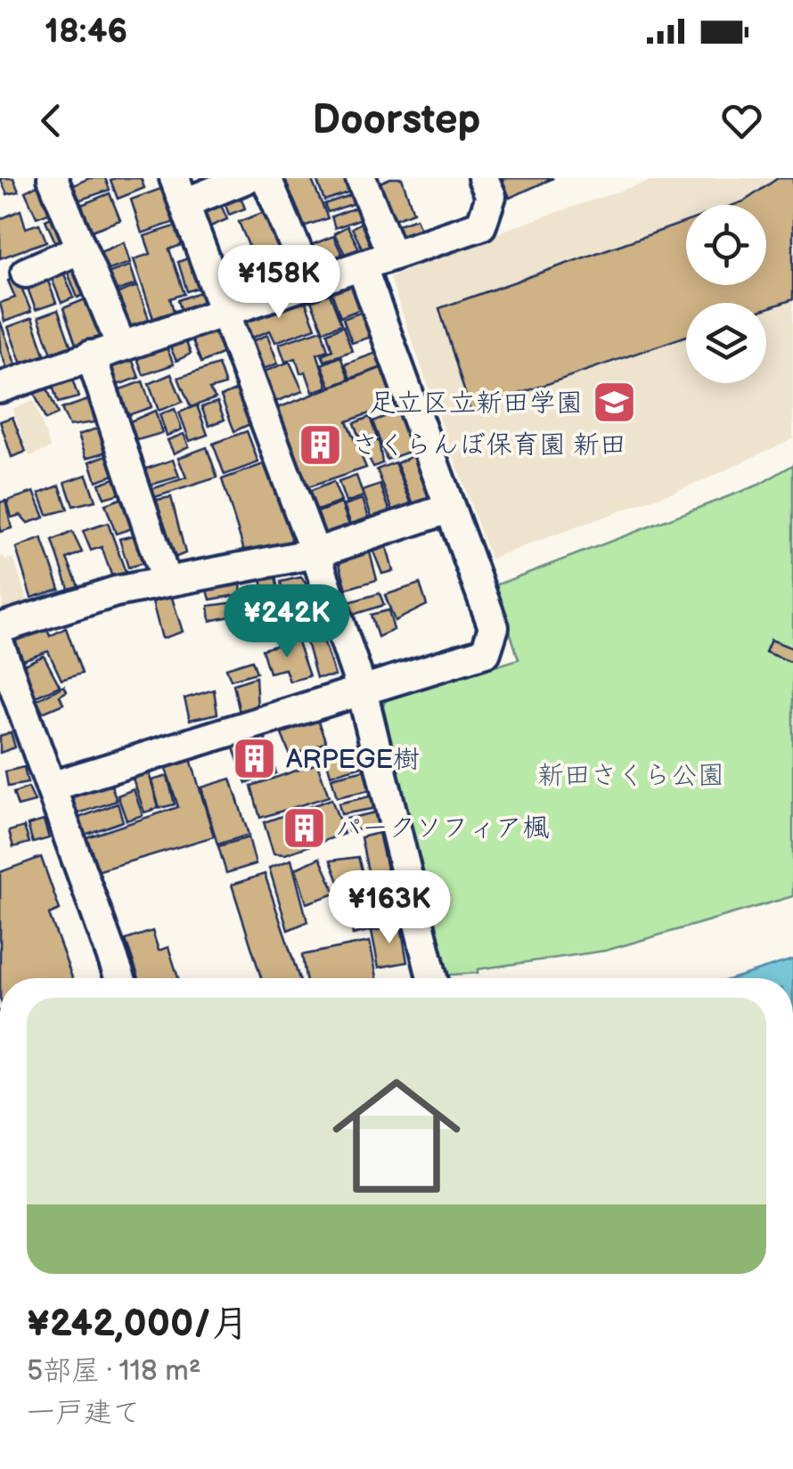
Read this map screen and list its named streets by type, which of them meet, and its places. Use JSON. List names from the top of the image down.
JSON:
{
  "parks": ["新田さくら公園"],
  "places": {
    "school or university": ["足立区立新田学園"],
    "building": ["さくらんぼ保育園 新田", "ARPEGE樹", "パークソフィア楓"]
  },
  "page": {
    "status": "18:46",
    "header": "Doorstep",
    "price": ["¥158K", "¥242K", "¥163K"],
    "list": [
      {
        "name": "¥242,000/月",
        "note": "5部屋 · 118 m² · 一戸建て"
      }
    ]
  }
}
